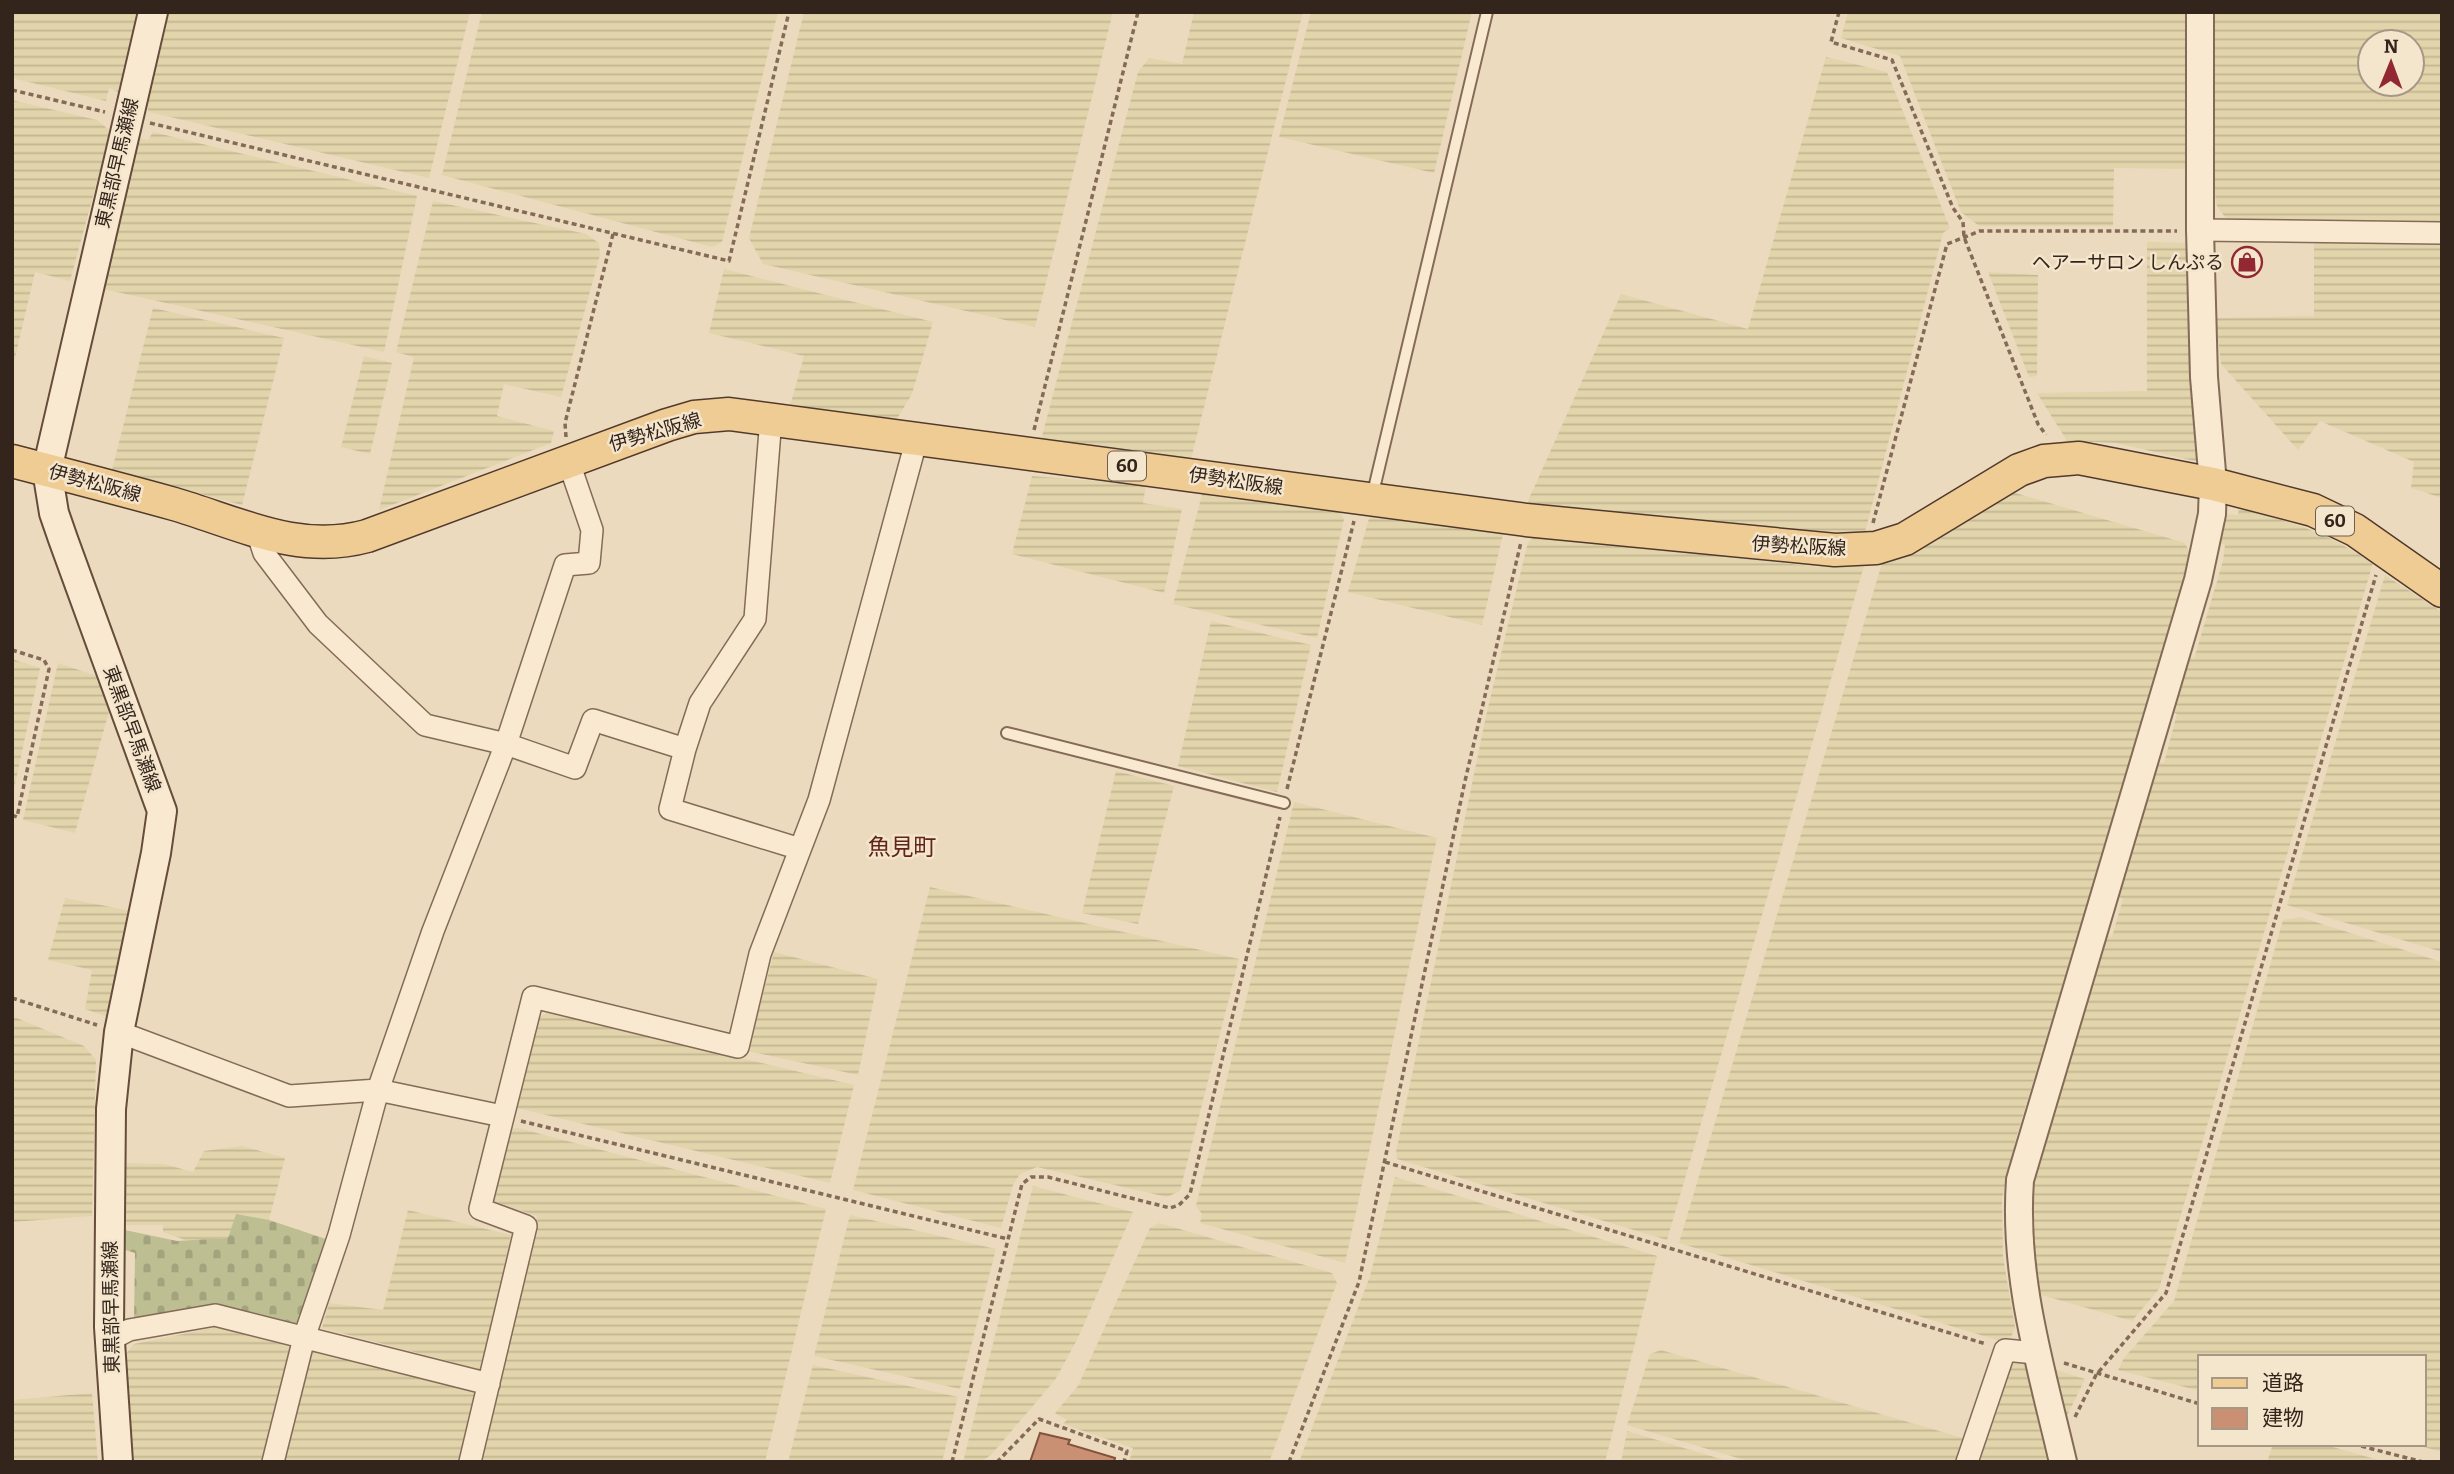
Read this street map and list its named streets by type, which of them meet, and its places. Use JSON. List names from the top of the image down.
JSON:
{
  "streets": {
    "main road": ["東黒部早馬瀬線", "伊勢松阪線", "60"]
  },
  "crossings": [
    ["東黒部早馬瀬線", "伊勢松阪線"]
  ],
  "districts": ["魚見町"],
  "places": {
    "shop": ["ヘアーサロン しんぷる"]
  },
  "legend": ["道路", "建物"],
  "north": "top"
}
